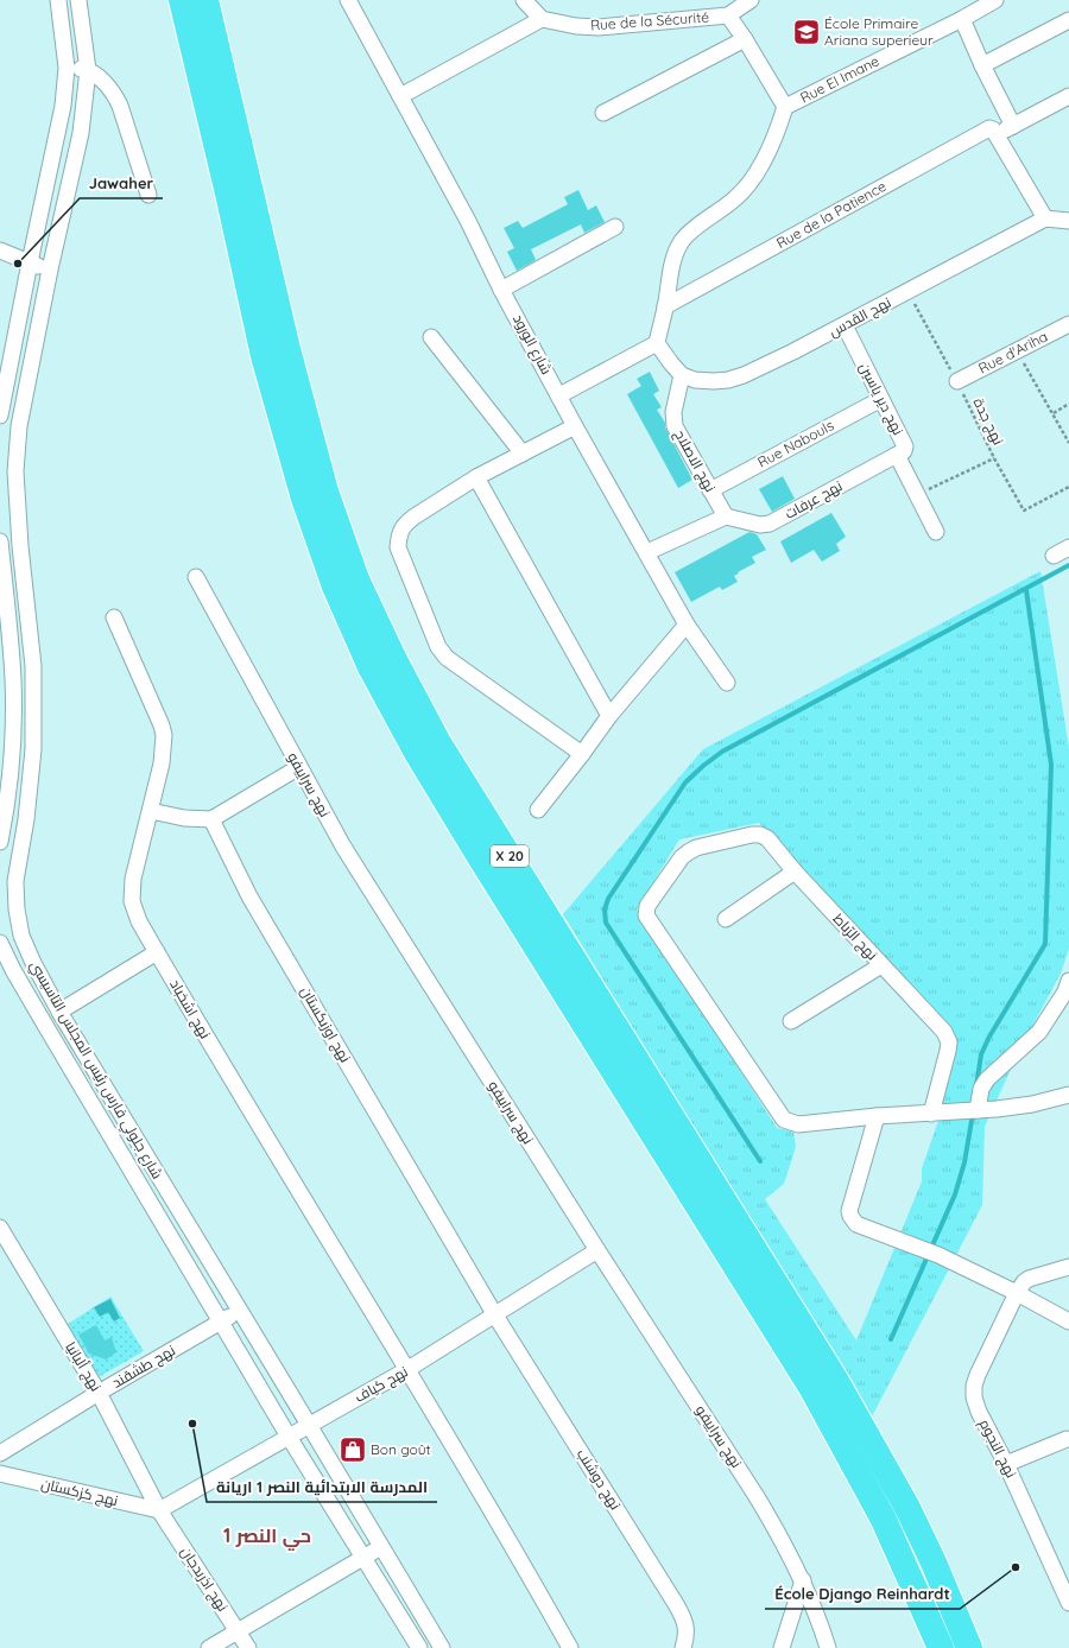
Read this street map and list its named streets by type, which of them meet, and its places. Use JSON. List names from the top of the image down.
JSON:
{
  "streets": {
    "highway": ["X 20"],
    "street": [
      "Rue de la Sécurité",
      "Rue El Imane",
      "Rue de la Patience",
      "نهج القدس",
      "شارع الورود",
      "Rue d'Ariha",
      "نهج دير ياسين",
      "Rue Nabouls",
      "نهج الاصلاح",
      "نهج عرفات",
      "نهج سراييفو",
      "نهج الرّباط",
      "نهج اشخباد",
      "نهج اوزبكستان",
      "شارع جلولي فارس رئيس المجلس التاسيسي",
      "نهج ألبانيا",
      "نهج طشقند",
      "نهج كياف",
      "نهج النجوم",
      "نهج دوشنب",
      "نهج كزكستان",
      "نهج اذربدجان"
    ],
    "path": ["نهج جدة"]
  },
  "crossings": [
    ["نهج القدس", "نهج دير ياسين"],
    ["نهج القدس", "نهج جدة"],
    ["نهج القدس", "نهج الاصلاح"],
    ["Rue d'Ariha", "نهج جدة"],
    ["نهج دير ياسين", "Rue Nabouls"],
    ["نهج دير ياسين", "نهج عرفات"],
    ["Rue Nabouls", "نهج الاصلاح"],
    ["نهج الاصلاح", "نهج عرفات"],
    ["نهج سراييفو", "نهج كياف"],
    ["نهج اشخباد", "نهج كياف"],
    ["نهج اوزبكستان", "نهج كياف"],
    ["نهج اوزبكستان", "نهج دوشنب"],
    ["شارع جلولي فارس رئيس المجلس التاسيسي", "نهج طشقند"],
    ["شارع جلولي فارس رئيس المجلس التاسيسي", "نهج كياف"],
    ["نهج ألبانيا", "نهج طشقند"],
    ["نهج ألبانيا", "نهج كياف"],
    ["نهج ألبانيا", "نهج كزكستان"],
    ["نهج ألبانيا", "نهج اذربدجان"],
    ["نهج كياف", "نهج دوشنب"],
    ["نهج كياف", "نهج كزكستان"],
    ["نهج كياف", "نهج اذربدجان"],
    ["نهج كزكستان", "نهج اذربدجان"]
  ],
  "districts": ["حي النصر 1"],
  "places": {
    "school or university": ["École Primaire Ariana superieur"],
    "other": ["Jawaher", "المدرسة الابتدائية النصر 1 اريانة", "École Django Reinhardt"],
    "shop": ["Bon goût"]
  }
}
